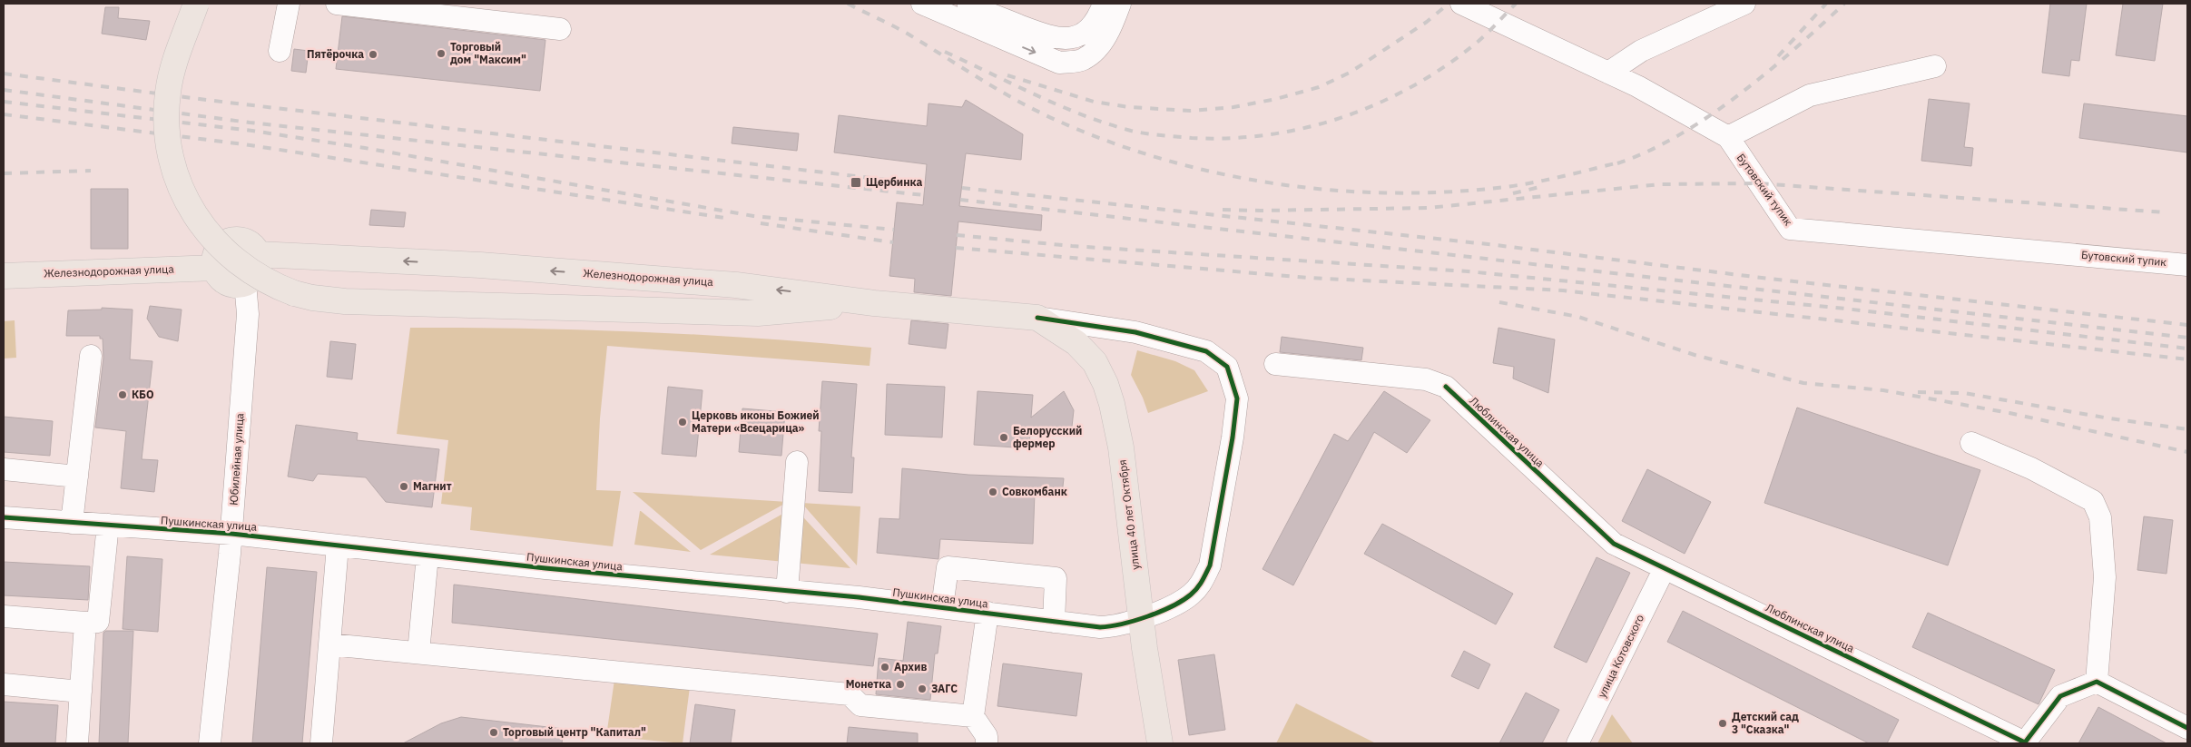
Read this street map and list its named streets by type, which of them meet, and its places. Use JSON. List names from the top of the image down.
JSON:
{
  "streets": {
    "main road": ["Железнодорожная улица", "улица 40 лет Октября"],
    "street": [
      "Бутовский тупик",
      "Люблинская улица",
      "Юбилейная улица",
      "Пушкинская улица",
      "улица Котовского"
    ]
  },
  "crossings": [
    ["Железнодорожная улица", "Юбилейная улица"],
    ["Железнодорожная улица", "улица 40 лет Октября"],
    ["Железнодорожная улица", "Пушкинская улица"],
    ["Люблинская улица", "улица Котовского"],
    ["Юбилейная улица", "Пушкинская улица"],
    ["улица 40 лет Октября", "Пушкинская улица"]
  ],
  "one_way": ["Железнодорожная улица"],
  "places": {
    "other": [
      "Торговый дом \"Максим\"",
      "Пятёрочка",
      "КБО",
      "Церковь иконы Божией Матери «Всецарица»",
      "Белорусский фермер",
      "Магнит",
      "Совкомбанк",
      "Архив",
      "Монетка",
      "ЗАГС",
      "Детский сад 3 \"Сказка\"",
      "Торговый центр \"Капитал\""
    ],
    "transit": ["Щербинка"]
  }
}
